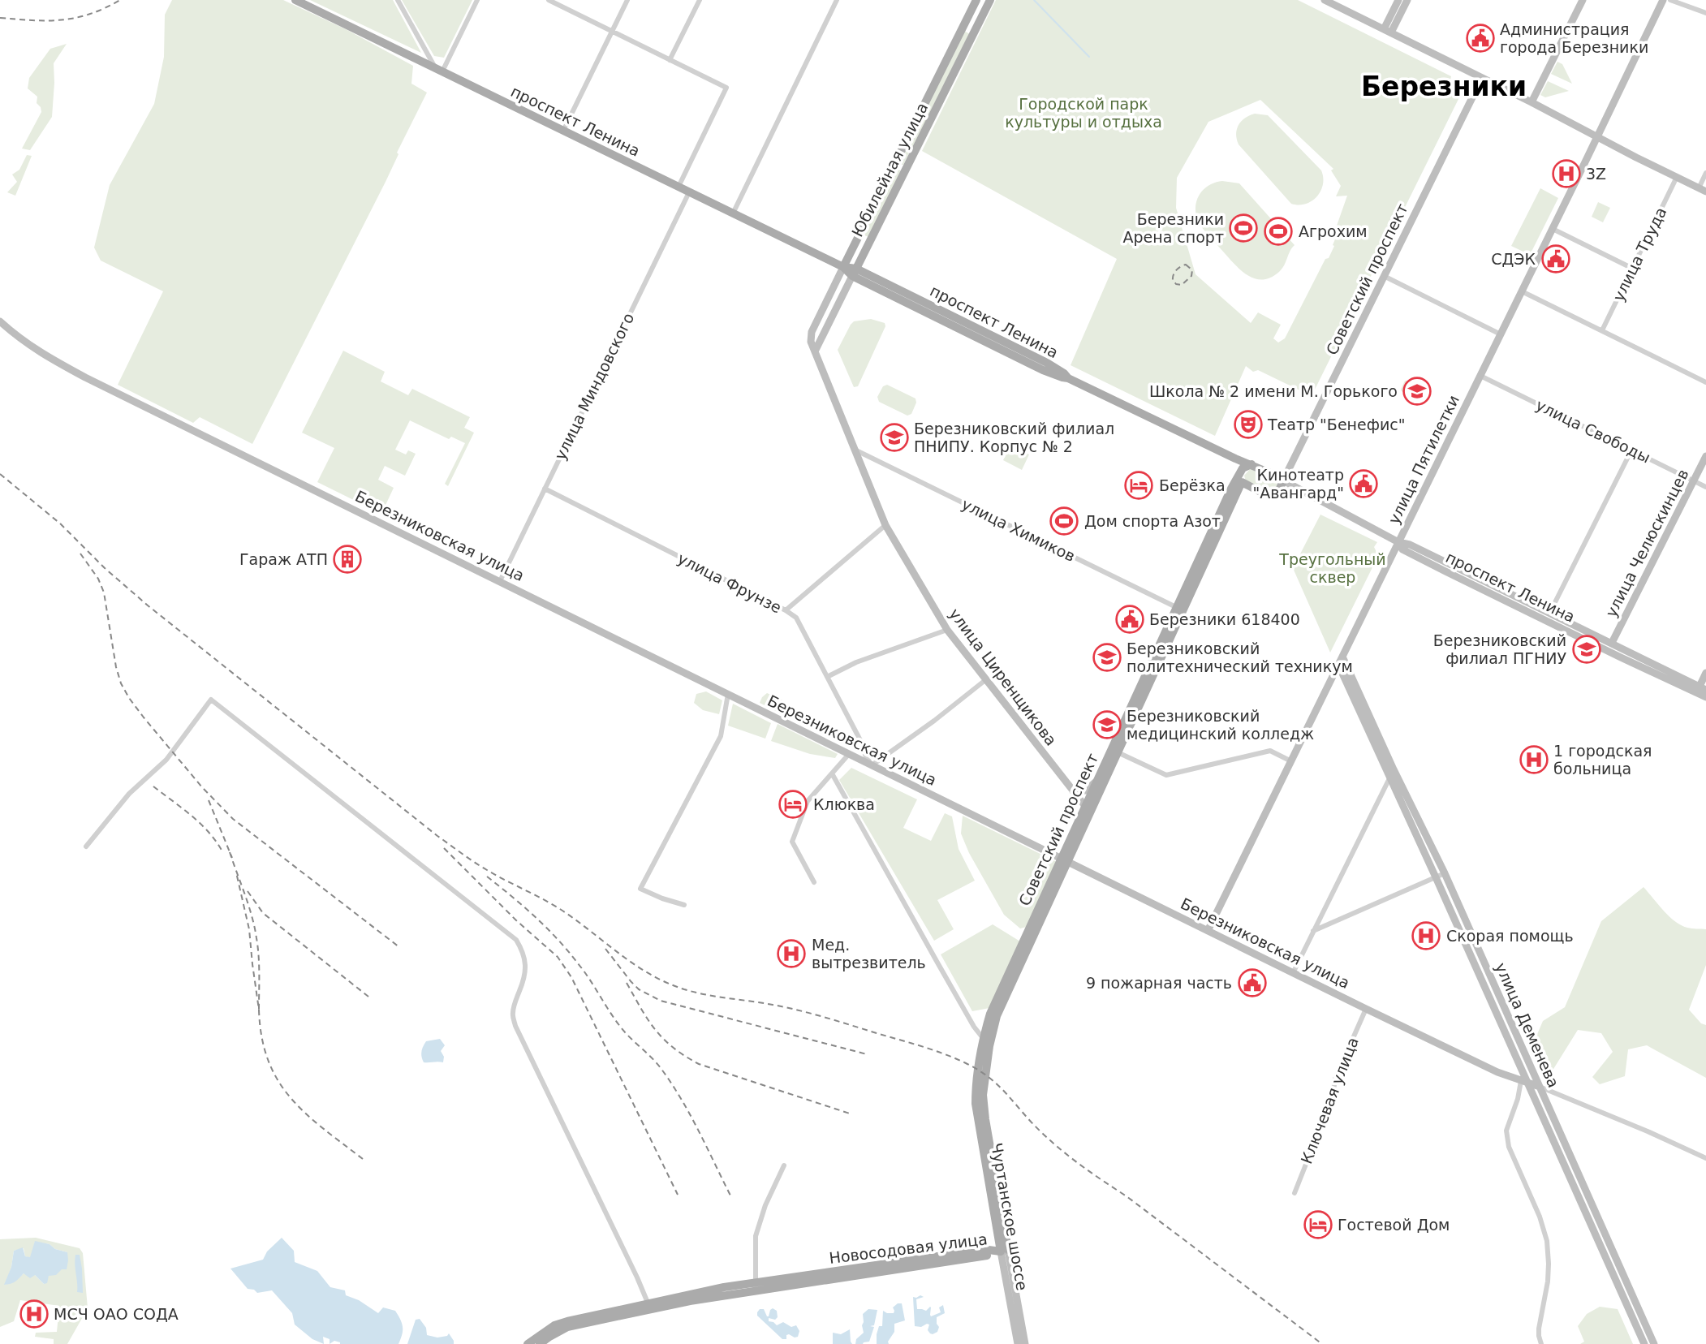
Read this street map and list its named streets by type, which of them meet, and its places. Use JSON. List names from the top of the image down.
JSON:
{
  "streets": {
    "main road": [
      "проспект Ленина",
      "Юбилейная улица",
      "Советский проспект",
      "улица Пятилетки",
      "Березниковская улица",
      "улица Челюскинцев",
      "улица Циренщикова",
      "улица Деменева",
      "Чуртанское шоссе",
      "Новосодовая улица"
    ],
    "street": [
      "улица Труда",
      "улица Миндовского",
      "улица Свободы",
      "улица Химиков",
      "улица Фрунзе",
      "Ключевая улица"
    ]
  },
  "crossings": [
    ["проспект Ленина", "Юбилейная улица"],
    ["проспект Ленина", "Советский проспект"],
    ["проспект Ленина", "улица Миндовского"],
    ["проспект Ленина", "улица Пятилетки"],
    ["проспект Ленина", "улица Челюскинцев"],
    ["проспект Ленина", "улица Циренщикова"],
    ["Юбилейная улица", "улица Циренщикова"],
    ["Советский проспект", "улица Химиков"],
    ["Советский проспект", "Березниковская улица"],
    ["Советский проспект", "улица Циренщикова"],
    ["Советский проспект", "Чуртанское шоссе"],
    ["улица Миндовского", "Березниковская улица"],
    ["улица Миндовского", "улица Фрунзе"],
    ["улица Свободы", "улица Пятилетки"],
    ["улица Свободы", "улица Челюскинцев"],
    ["улица Пятилетки", "Березниковская улица"],
    ["улица Пятилетки", "улица Деменева"],
    ["улица Химиков", "улица Циренщикова"],
    ["Березниковская улица", "улица Фрунзе"],
    ["Березниковская улица", "улица Деменева"],
    ["Березниковская улица", "Ключевая улица"],
    ["Чуртанское шоссе", "Новосодовая улица"]
  ],
  "districts": ["Березники"],
  "parks": ["Городской парк культуры и отдыха", "Треугольный сквер"],
  "places": {
    "public building": [
      "Администрация города Березники",
      "СДЭК",
      "Кинотеатр \"Авангард\"",
      "Березники 618400",
      "9 пожарная часть"
    ],
    "hospital": [
      "3Z",
      "1 городская больница",
      "Скорая помощь",
      "Мед. вытрезвитель",
      "МСЧ ОАО СОДА"
    ],
    "sports": ["Березники Арена спорт", "Агрохим", "Дом спорта Азот"],
    "school or university": [
      "Школа № 2 имени М. Горького",
      "Березниковский филиал ПНИПУ. Корпус № 2",
      "Березниковский филиал ПГНИУ",
      "Березниковский политехнический техникум",
      "Березниковский медицинский колледж"
    ],
    "theatre": ["Театр \"Бенефис\""],
    "hotel": ["Берёзка", "Клюква", "Гостевой Дом"],
    "building": ["Гараж АТП"]
  }
}
